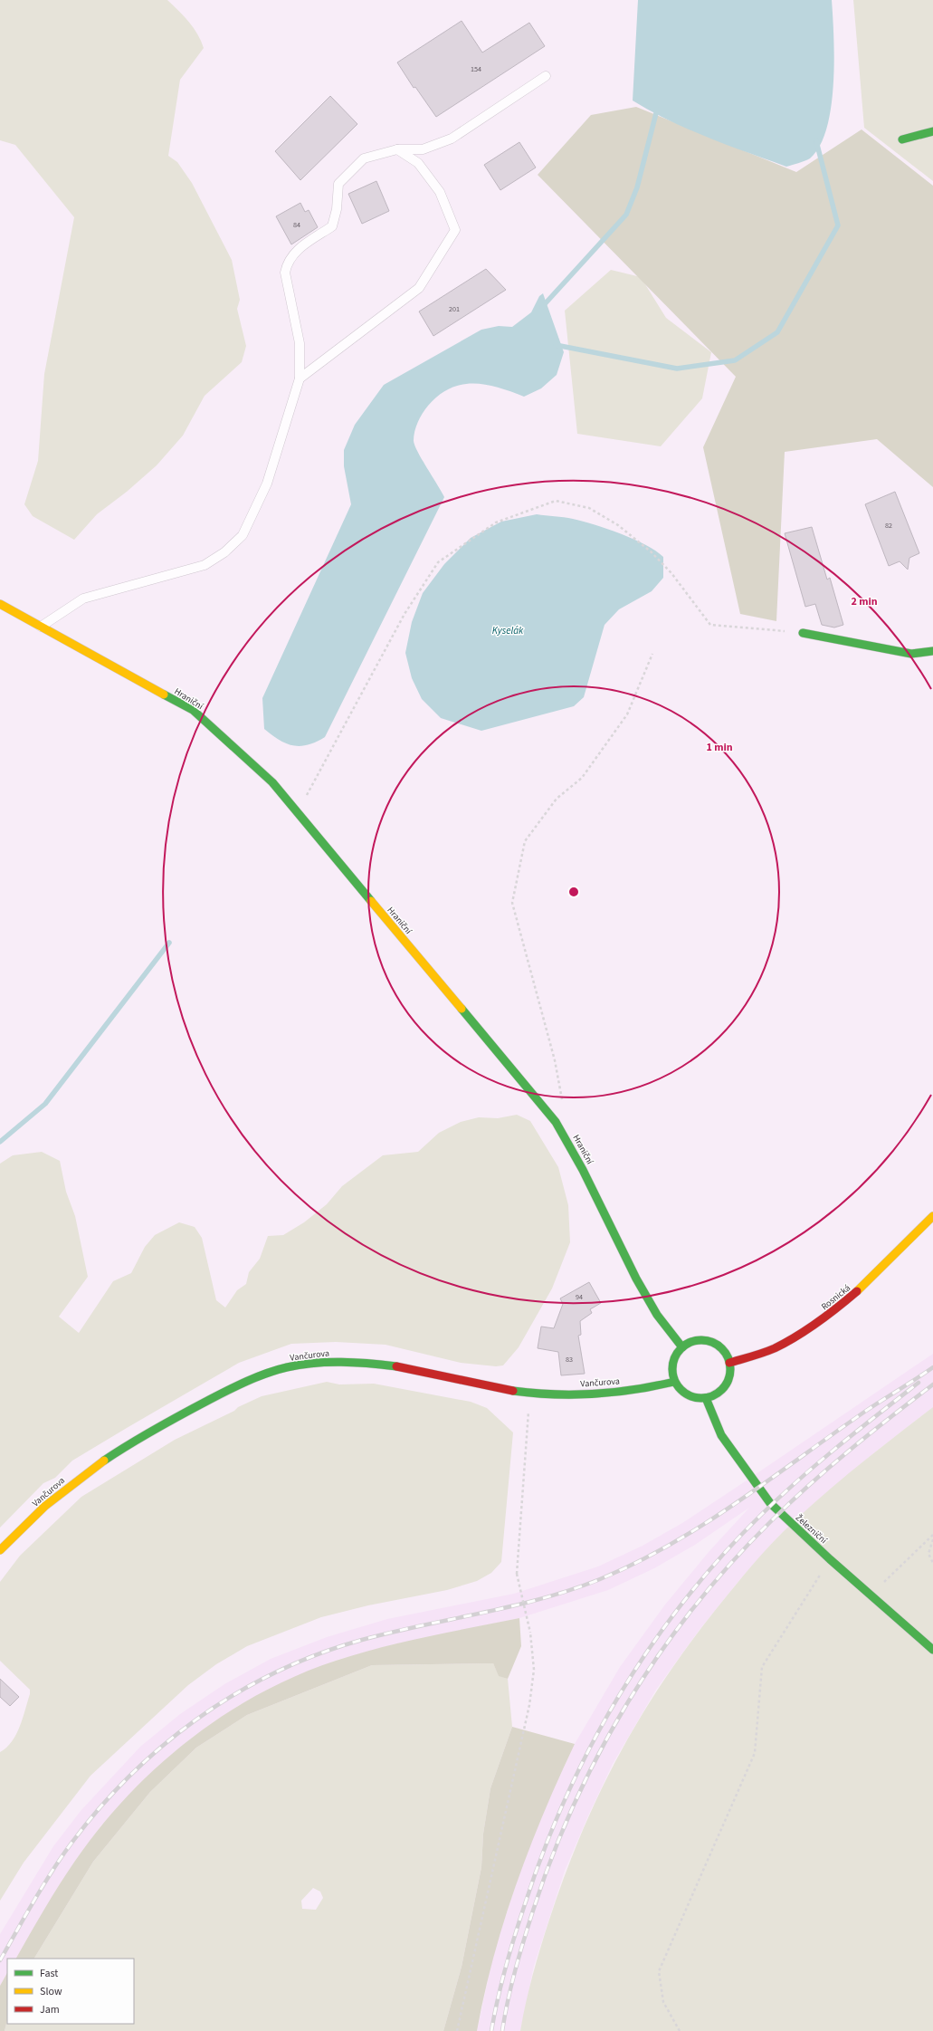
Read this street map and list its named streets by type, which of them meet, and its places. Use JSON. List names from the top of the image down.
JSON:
{
  "streets": {
    "street": [
      "Hraniční",
      "Rosnická",
      "Vančurova",
      "Železniční"
    ]
  },
  "crossings": [
    ["Hraniční", "Rosnická"],
    ["Hraniční", "Vančurova"],
    ["Hraniční", "Železniční"],
    ["Rosnická", "Vančurova"],
    ["Rosnická", "Železniční"],
    ["Vančurova", "Železniční"]
  ],
  "water": ["Kyselák"],
  "house_numbers": [
    "154",
    "84",
    "201",
    "82",
    "94",
    "83"
  ],
  "legend": ["Fast", "Slow", "Jam"],
  "rings": ["2 min", "1 min"]
}
